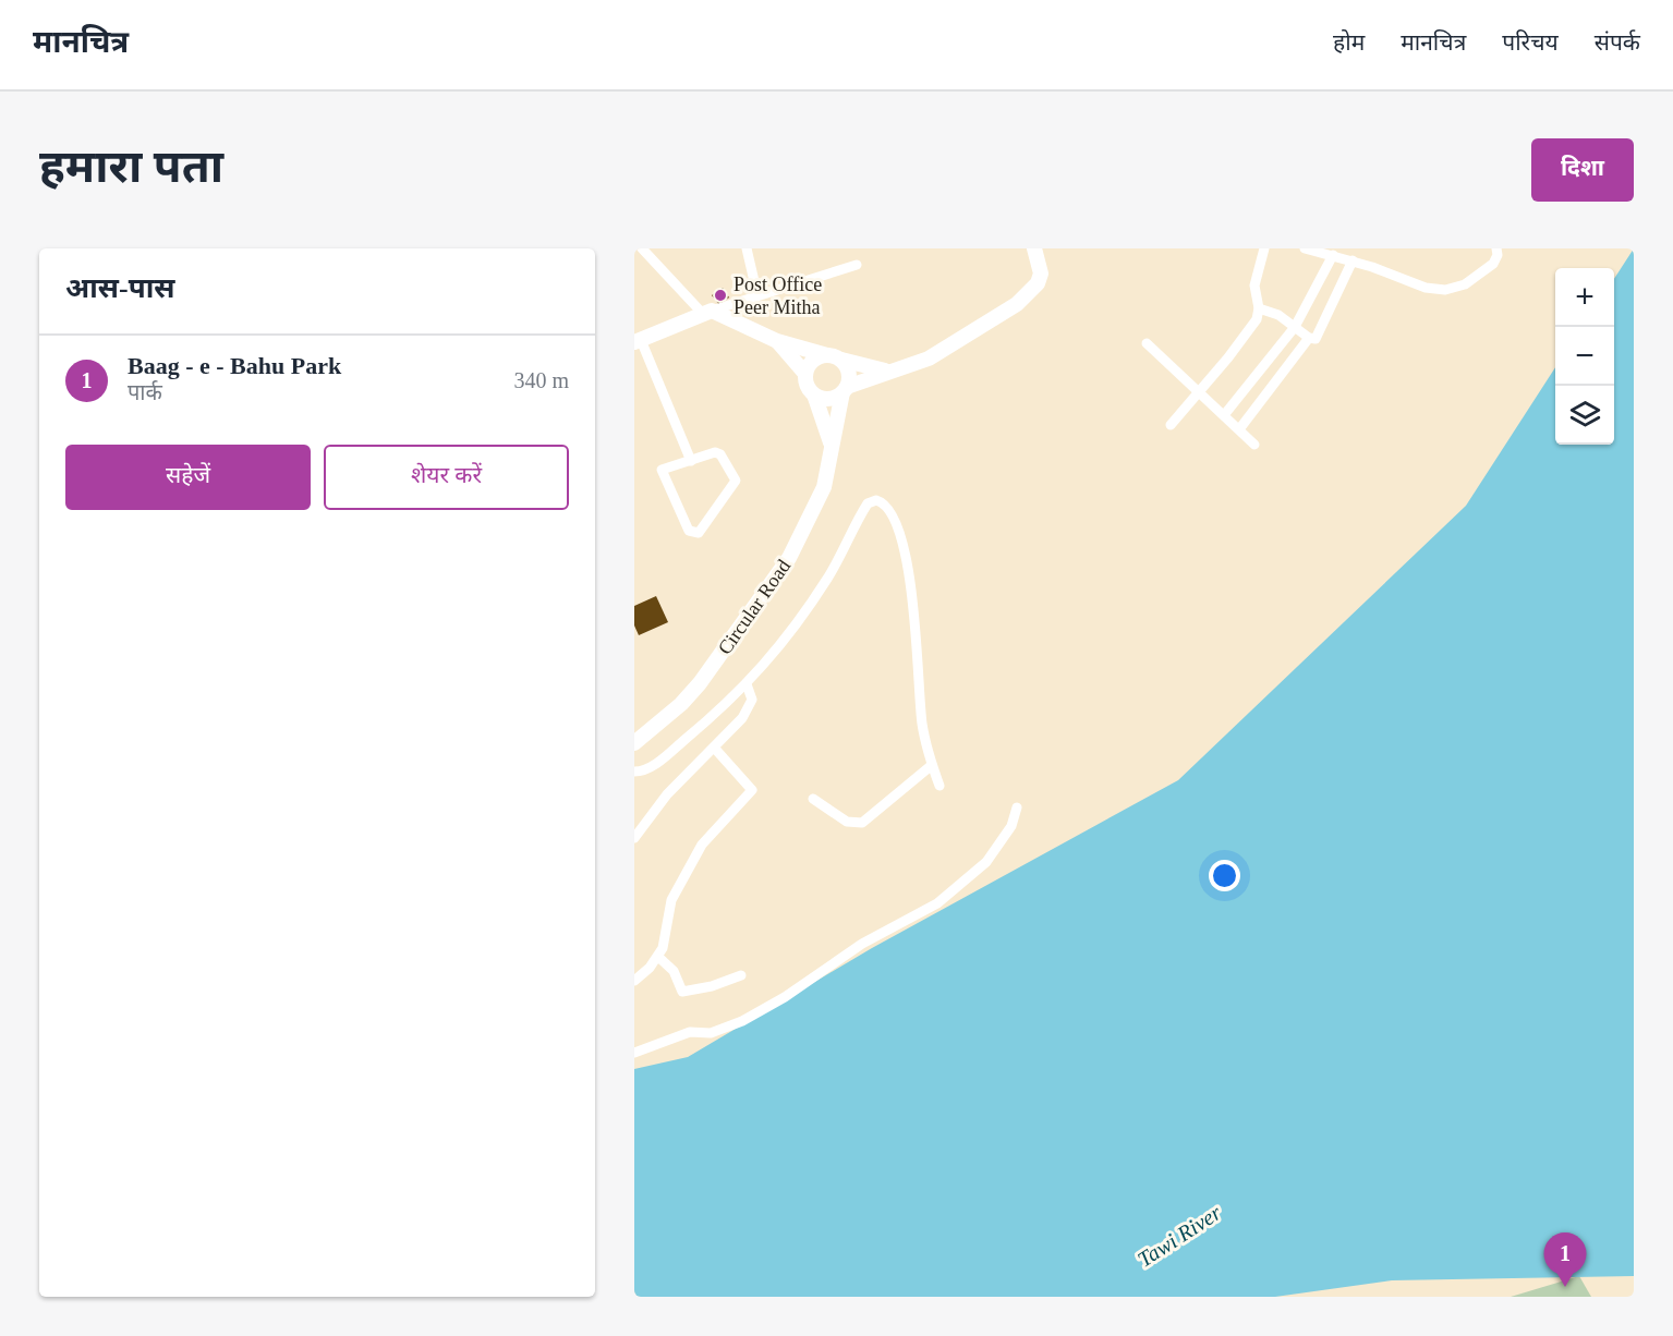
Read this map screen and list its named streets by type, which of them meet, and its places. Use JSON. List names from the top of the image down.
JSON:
{
  "streets": {
    "main road": ["Circular Road"]
  },
  "water": ["Tawi River"],
  "places": ["Post Office Peer Mitha"],
  "page": {
    "header": "मानचित्र",
    "nav": [
      "होम",
      "मानचित्र",
      "परिचय",
      "संपर्क"
    ],
    "buttons": [
      "दिशा",
      ["सहेजें", "शेयर करें"]
    ],
    "title": "हमारा पता",
    "heading": "आस-पास",
    "map_buttons": ["+", "−"],
    "list": [
      {
        "mark": "1",
        "name": "Baag - e - Bahu Park",
        "note": "पार्क",
        "value": "340 m"
      }
    ],
    "pins": "1"
  }
}
